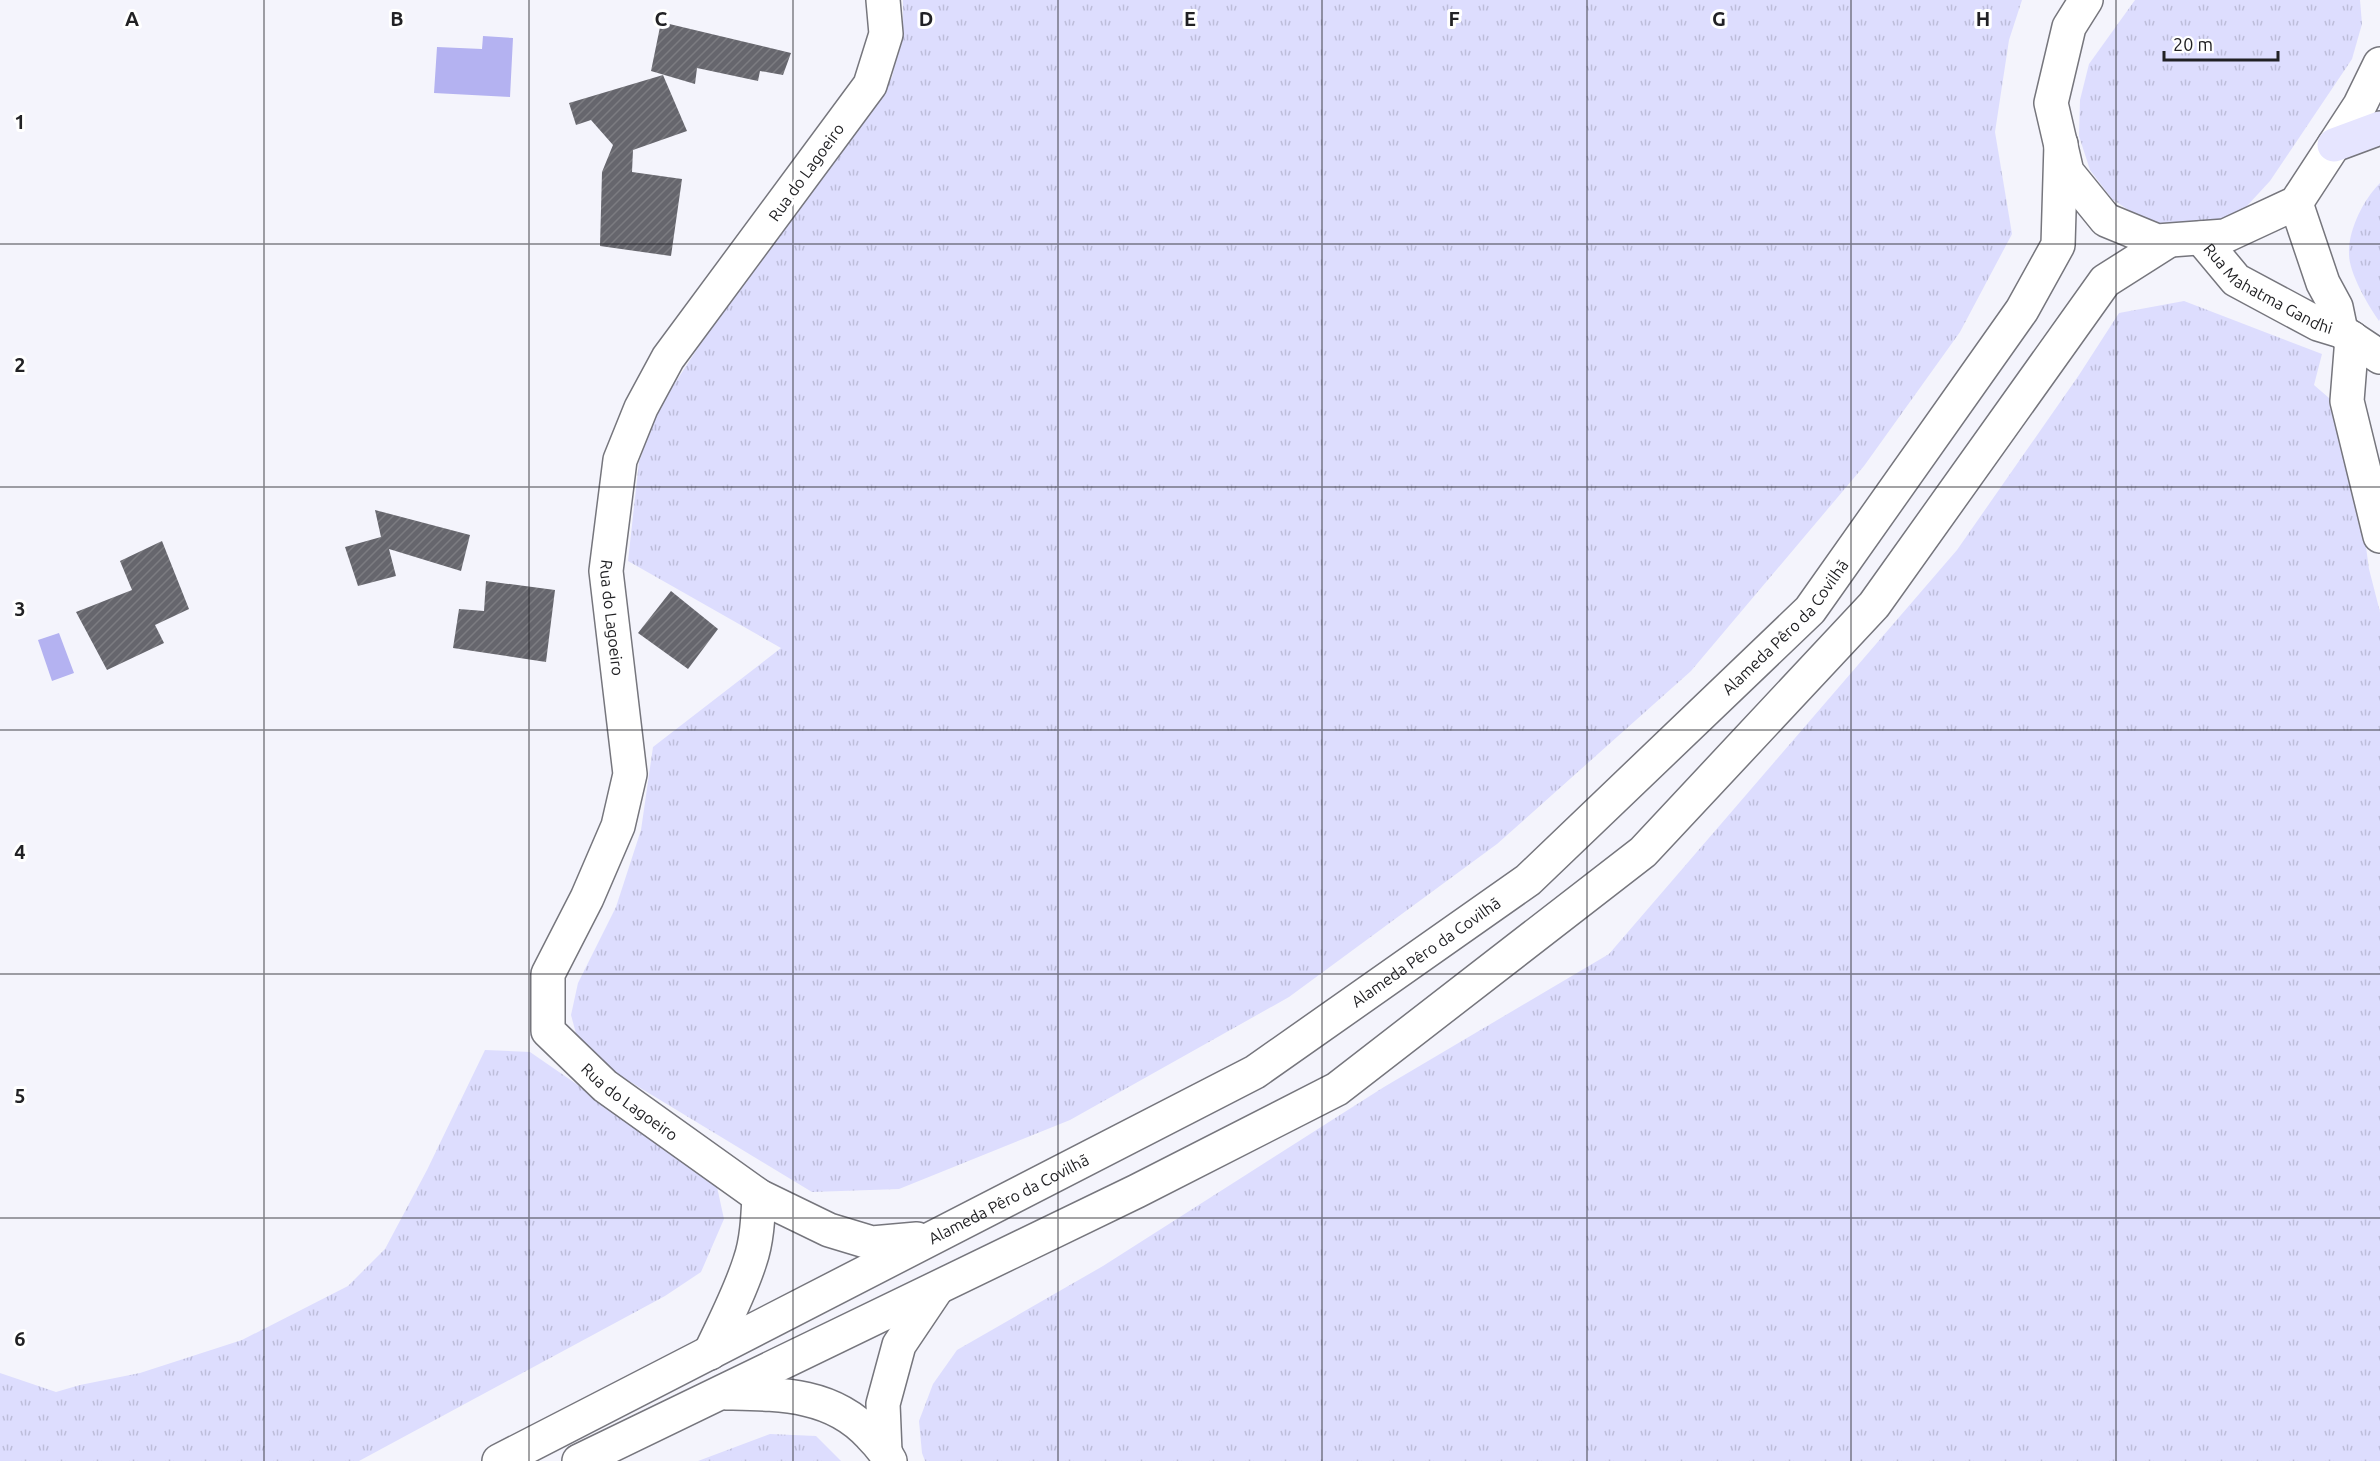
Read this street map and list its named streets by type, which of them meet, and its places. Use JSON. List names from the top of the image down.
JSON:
{
  "streets": {
    "street": ["Rua do Lagoeiro", "Rua Mahatma Gandhi", "Alameda Pêro da Covilhã"]
  },
  "crossings": [
    ["Rua do Lagoeiro", "Alameda Pêro da Covilhã"]
  ],
  "scale_bar": "20 m",
  "grid": {
    "columns": [
      "A",
      "B",
      "C",
      "D",
      "E",
      "F",
      "G",
      "H"
    ],
    "rows": [
      "1",
      "2",
      "3",
      "4",
      "5",
      "6"
    ]
  }
}
